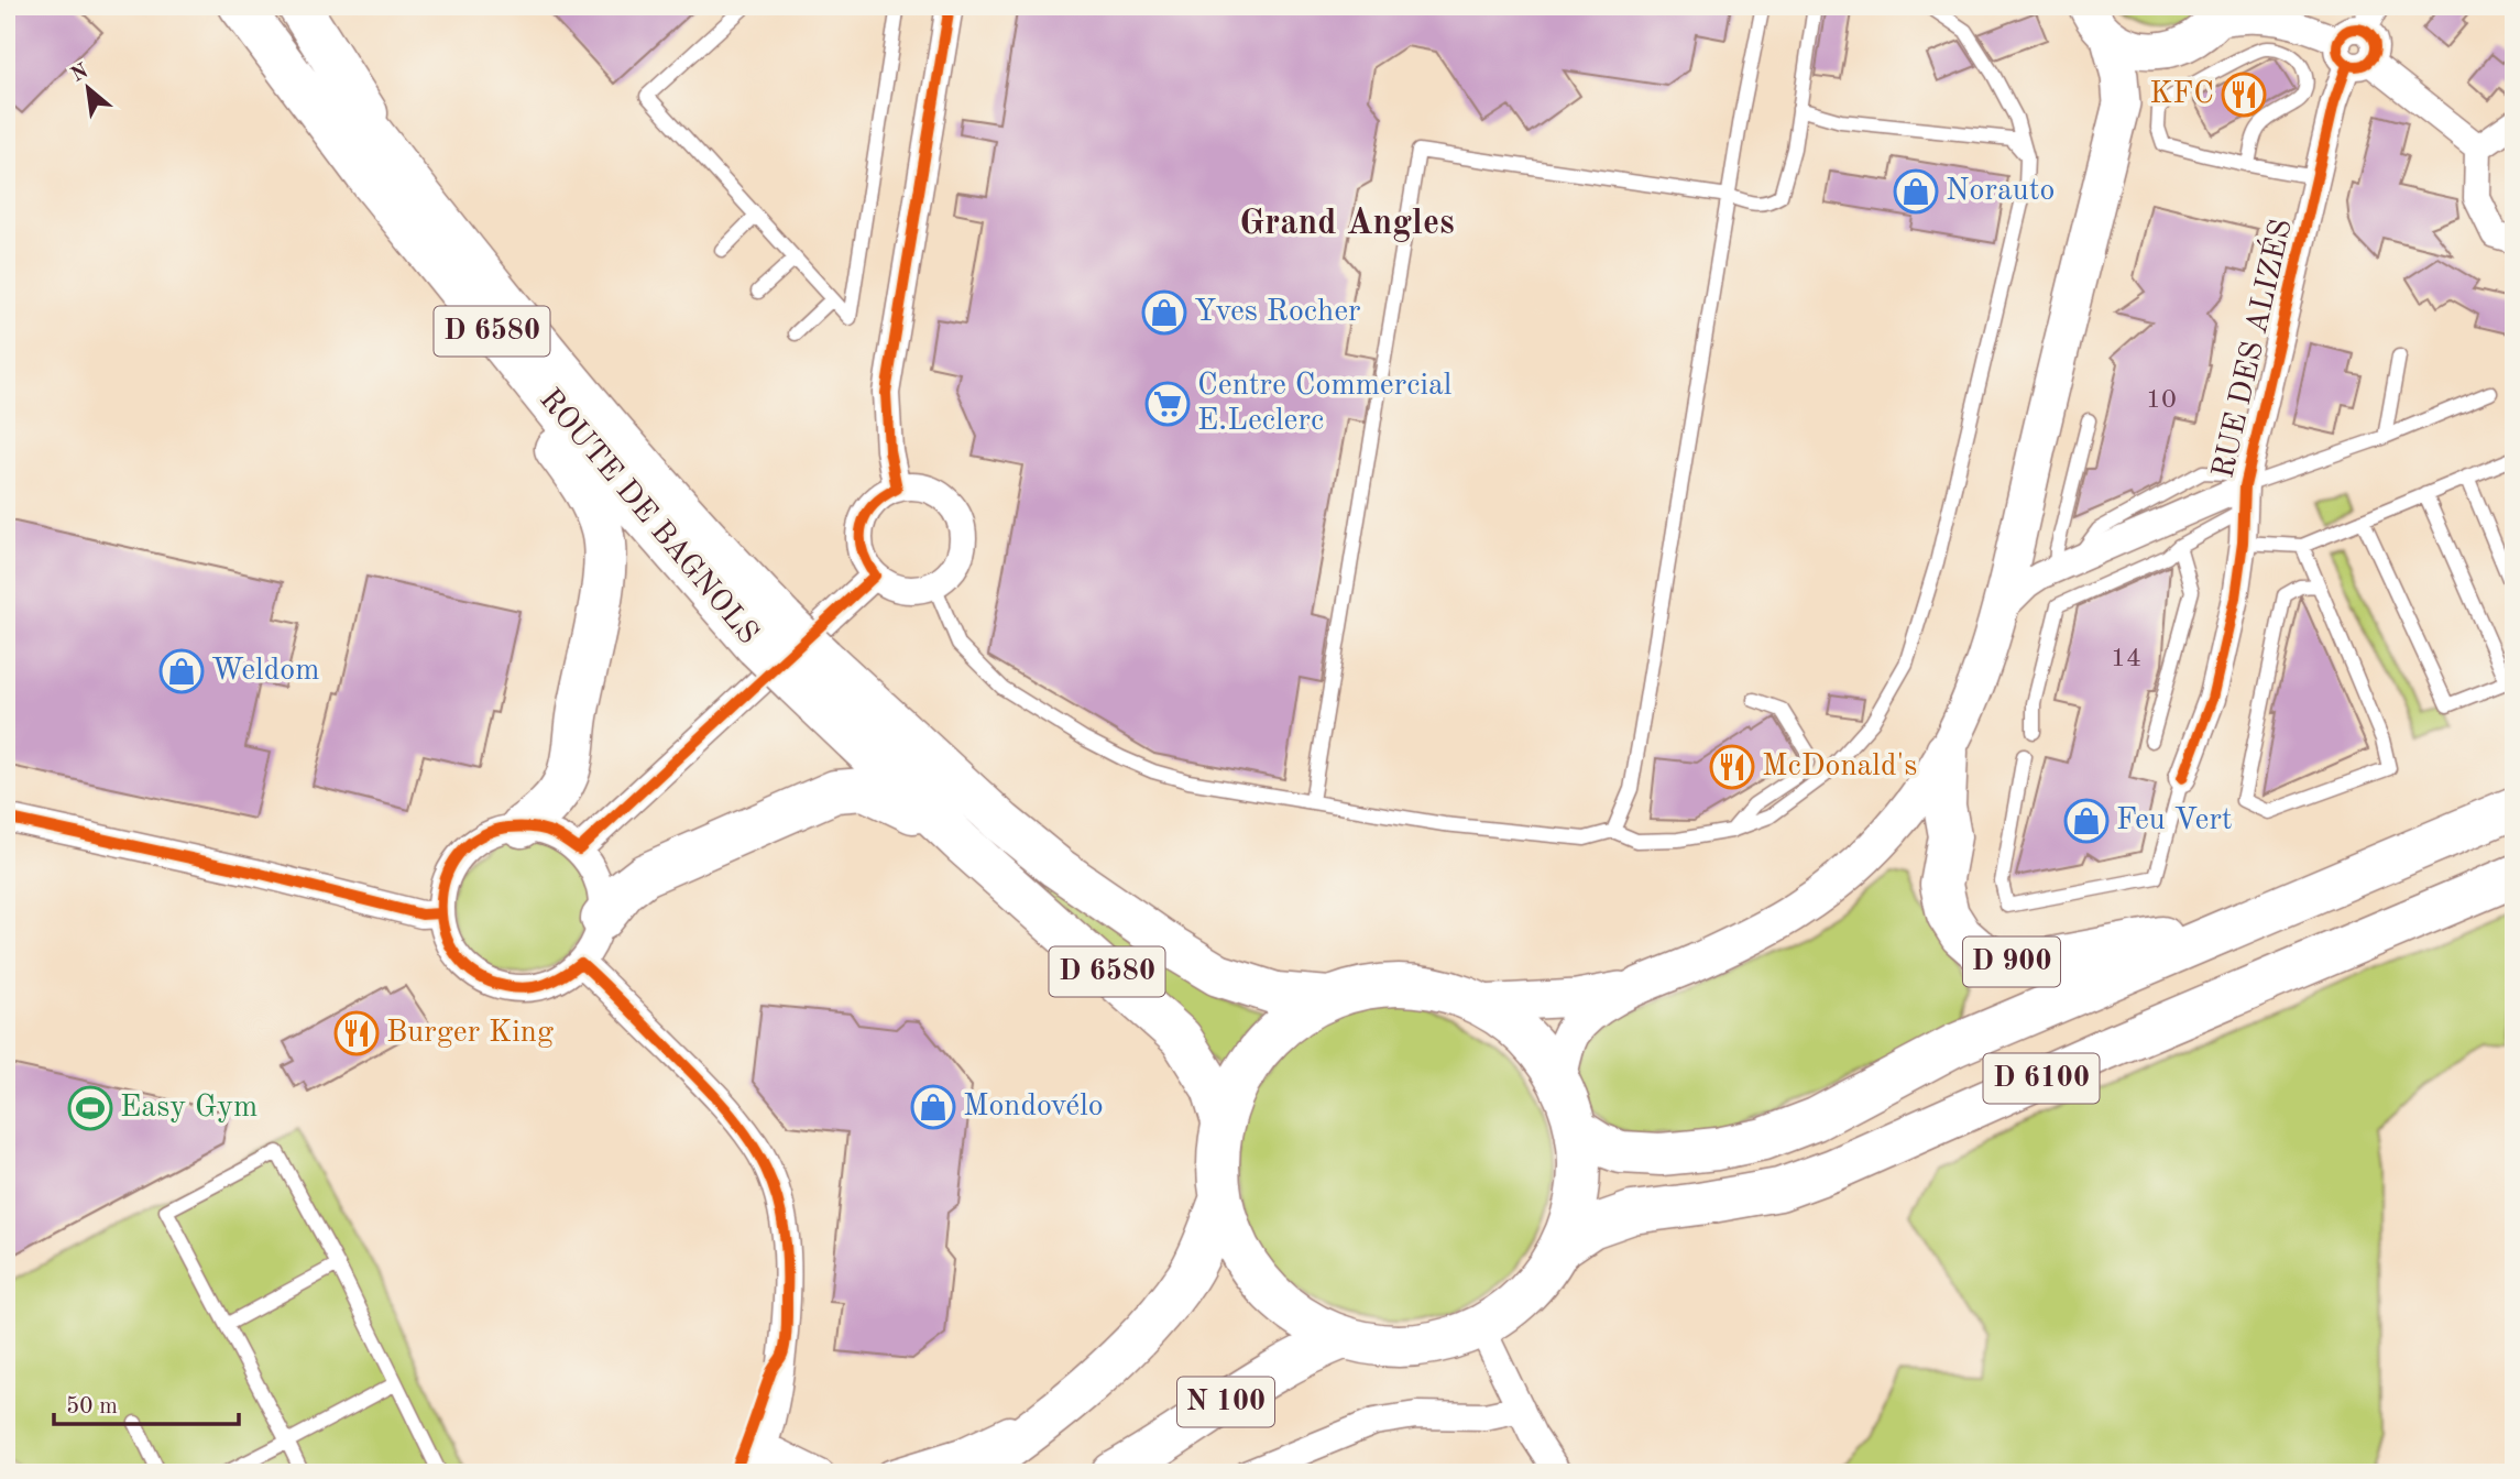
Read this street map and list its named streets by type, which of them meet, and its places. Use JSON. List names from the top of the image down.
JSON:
{
  "streets": {
    "main road": [
      "D 6580",
      "ROUTE DE BAGNOLS",
      "D 900",
      "D 6100",
      "N 100"
    ],
    "street": ["RUE DES ALIZÉS"]
  },
  "crossings": [
    ["D 900", "D 6100"]
  ],
  "districts": ["Grand Angles"],
  "places": {
    "restaurant": ["KFC", "McDonald's", "Burger King"],
    "shop": [
      "Norauto",
      "Yves Rocher",
      "Weldom",
      "Feu Vert",
      "Mondovélo"
    ],
    "supermarket": ["Centre Commercial E.Leclerc"],
    "sports": ["Easy Gym"]
  },
  "house_numbers": ["10", "14"],
  "scale_bar": "50 m",
  "north": "top left"
}
